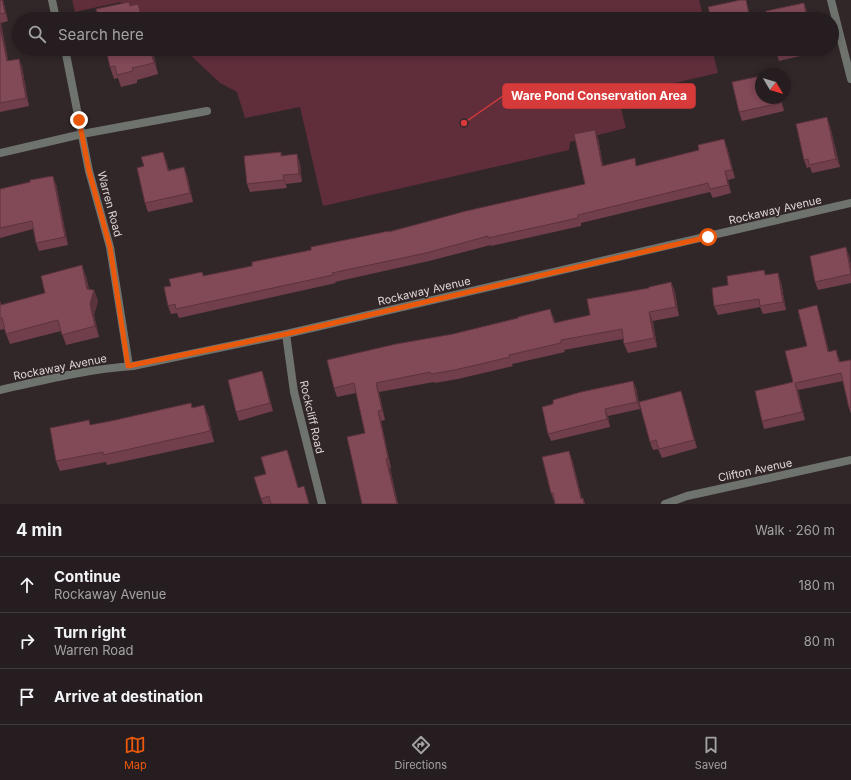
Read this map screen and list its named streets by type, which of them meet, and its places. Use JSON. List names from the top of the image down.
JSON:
{
  "streets": {
    "street": [
      "Warren Road",
      "Rockaway Avenue",
      "Rockcliff Road",
      "Clifton Avenue"
    ]
  },
  "crossings": [
    ["Warren Road", "Rockaway Avenue"],
    ["Rockaway Avenue", "Rockcliff Road"]
  ],
  "places": ["Ware Pond Conservation Area"],
  "north": "bottom right",
  "page": {
    "search": "Search here",
    "heading": ["4 min", "Walk · 260 m"],
    "list": [
      ["Continue", "Rockaway Avenue", "180 m"],
      ["Turn right", "Warren Road", "80 m"],
      "Arrive at destination"
    ],
    "nav": ["Map", "Directions", "Saved"]
  }
}
